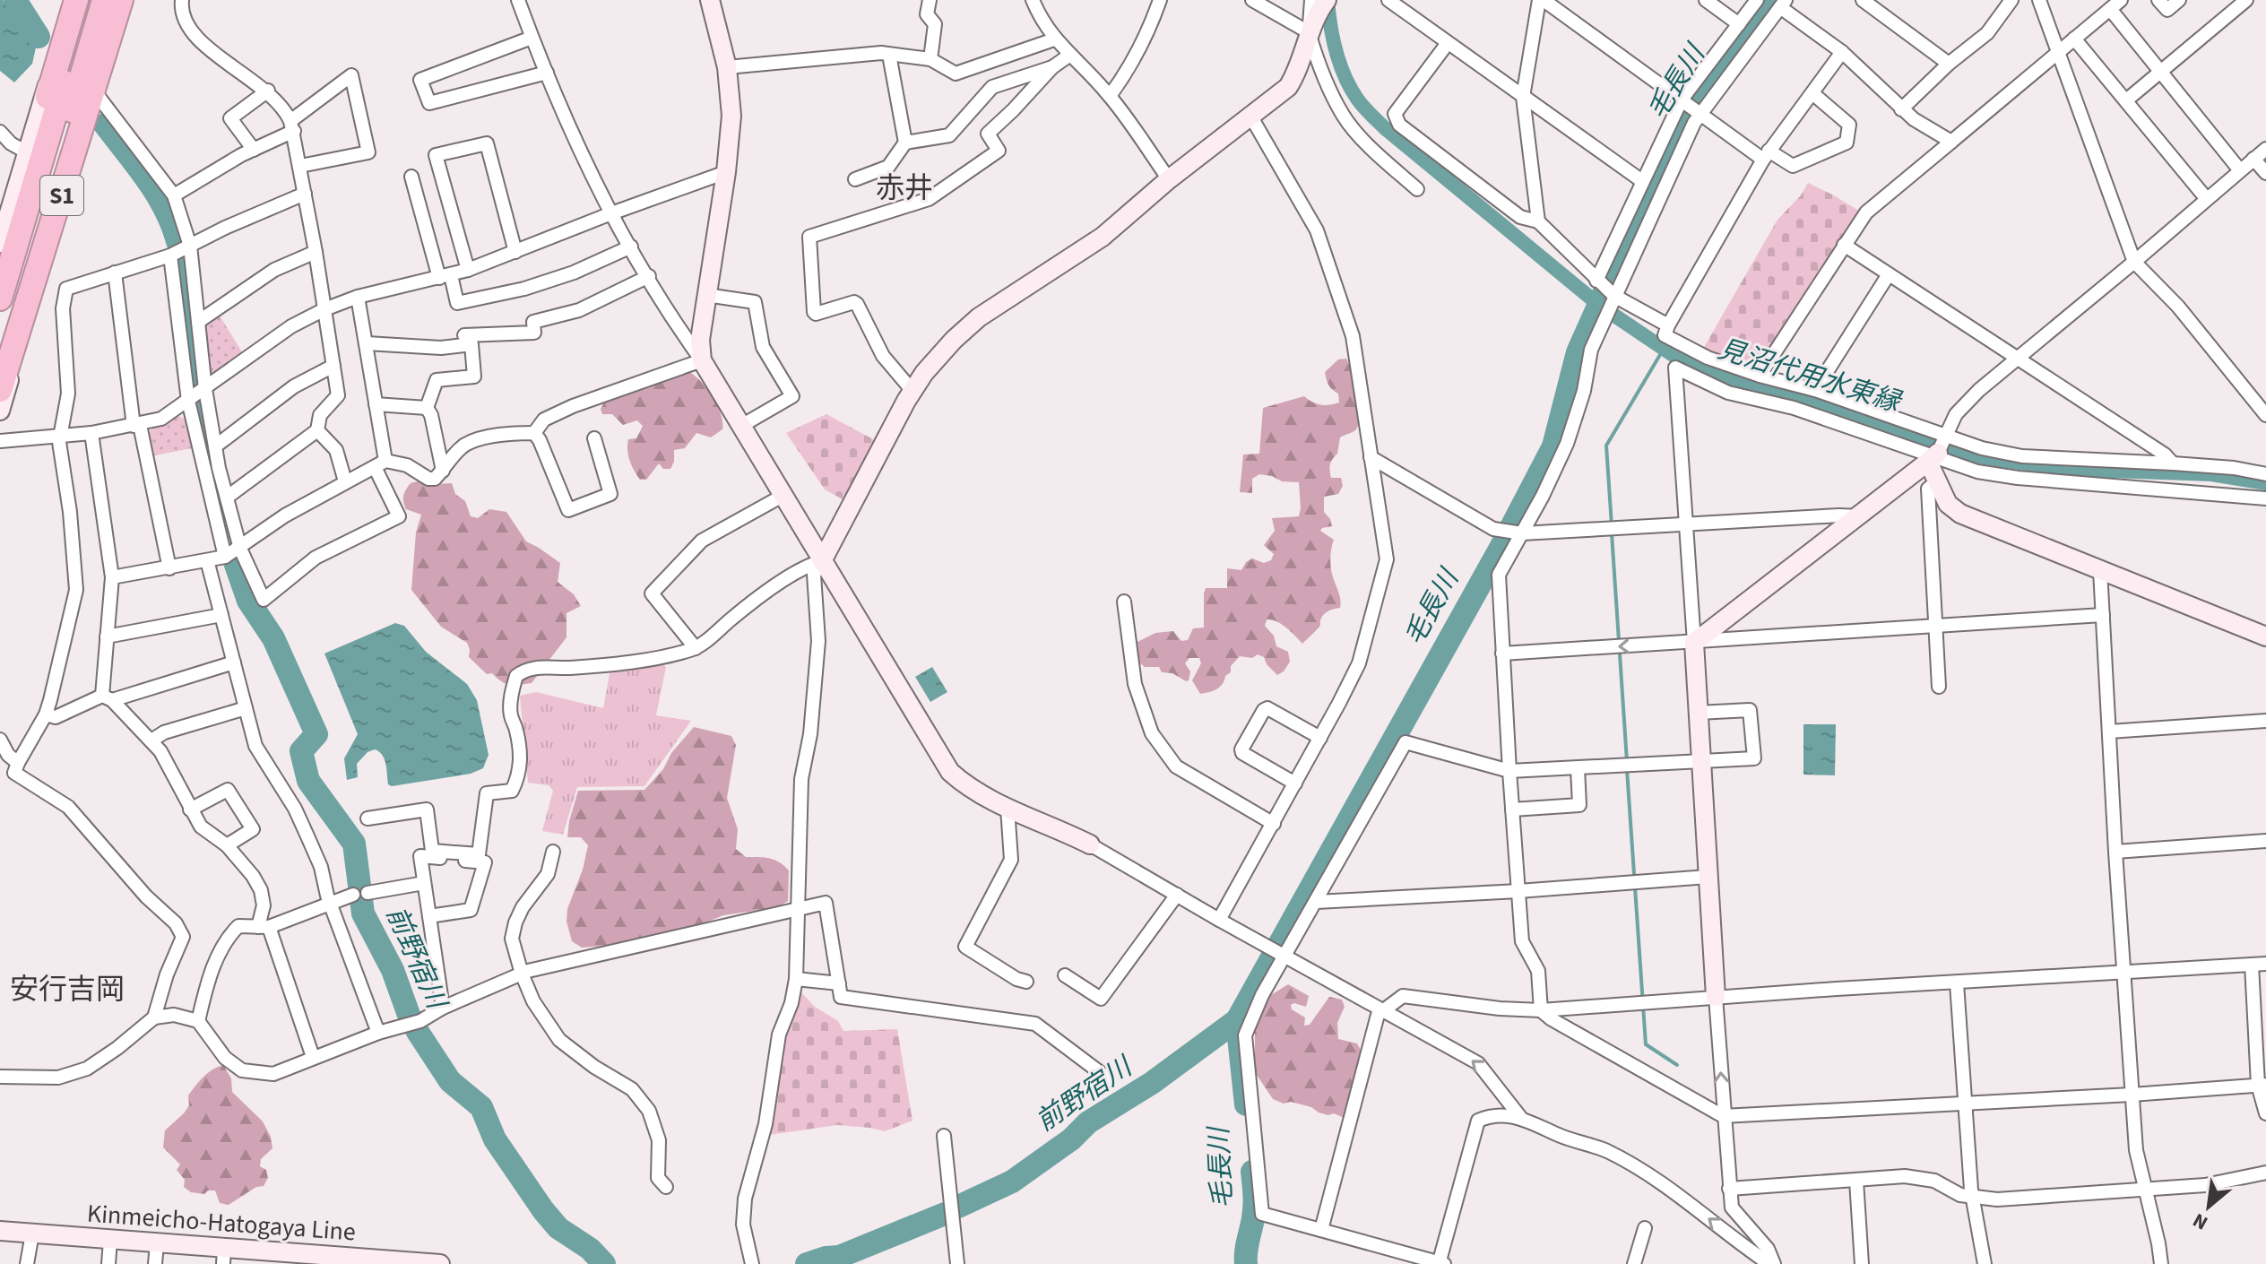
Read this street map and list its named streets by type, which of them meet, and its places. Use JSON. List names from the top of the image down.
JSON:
{
  "streets": {
    "highway": ["S1"],
    "street": ["Kinmeicho-Hatogaya Line"]
  },
  "districts": ["赤井", "安行吉岡"],
  "water": ["毛長川", "見沼代用水東縁", "前野宿川"],
  "north": "bottom left"
}
